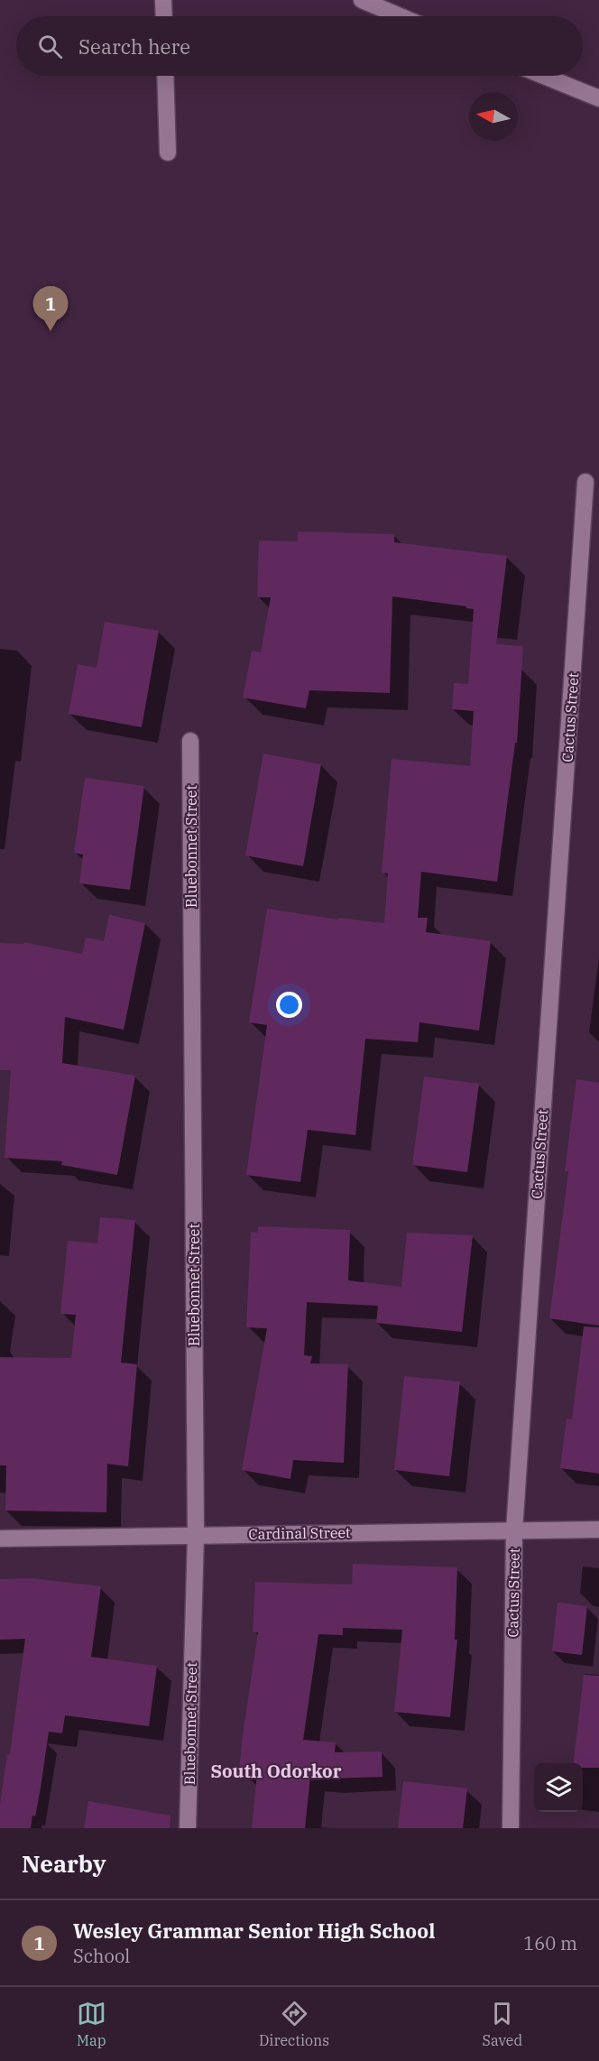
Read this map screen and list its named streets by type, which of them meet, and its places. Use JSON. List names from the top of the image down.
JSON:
{
  "streets": {
    "street": ["Cactus Street", "Bluebonnet Street", "Cardinal Street"]
  },
  "crossings": [
    ["Cactus Street", "Cardinal Street"],
    ["Bluebonnet Street", "Cardinal Street"]
  ],
  "districts": ["South Odorkor"],
  "north": "left",
  "page": {
    "search": "Search here",
    "pins": "1",
    "heading": "Nearby",
    "list": [
      {
        "mark": "1",
        "name": "Wesley Grammar Senior High School",
        "note": "School",
        "value": "160 m"
      }
    ],
    "nav": ["Map", "Directions", "Saved"]
  }
}
